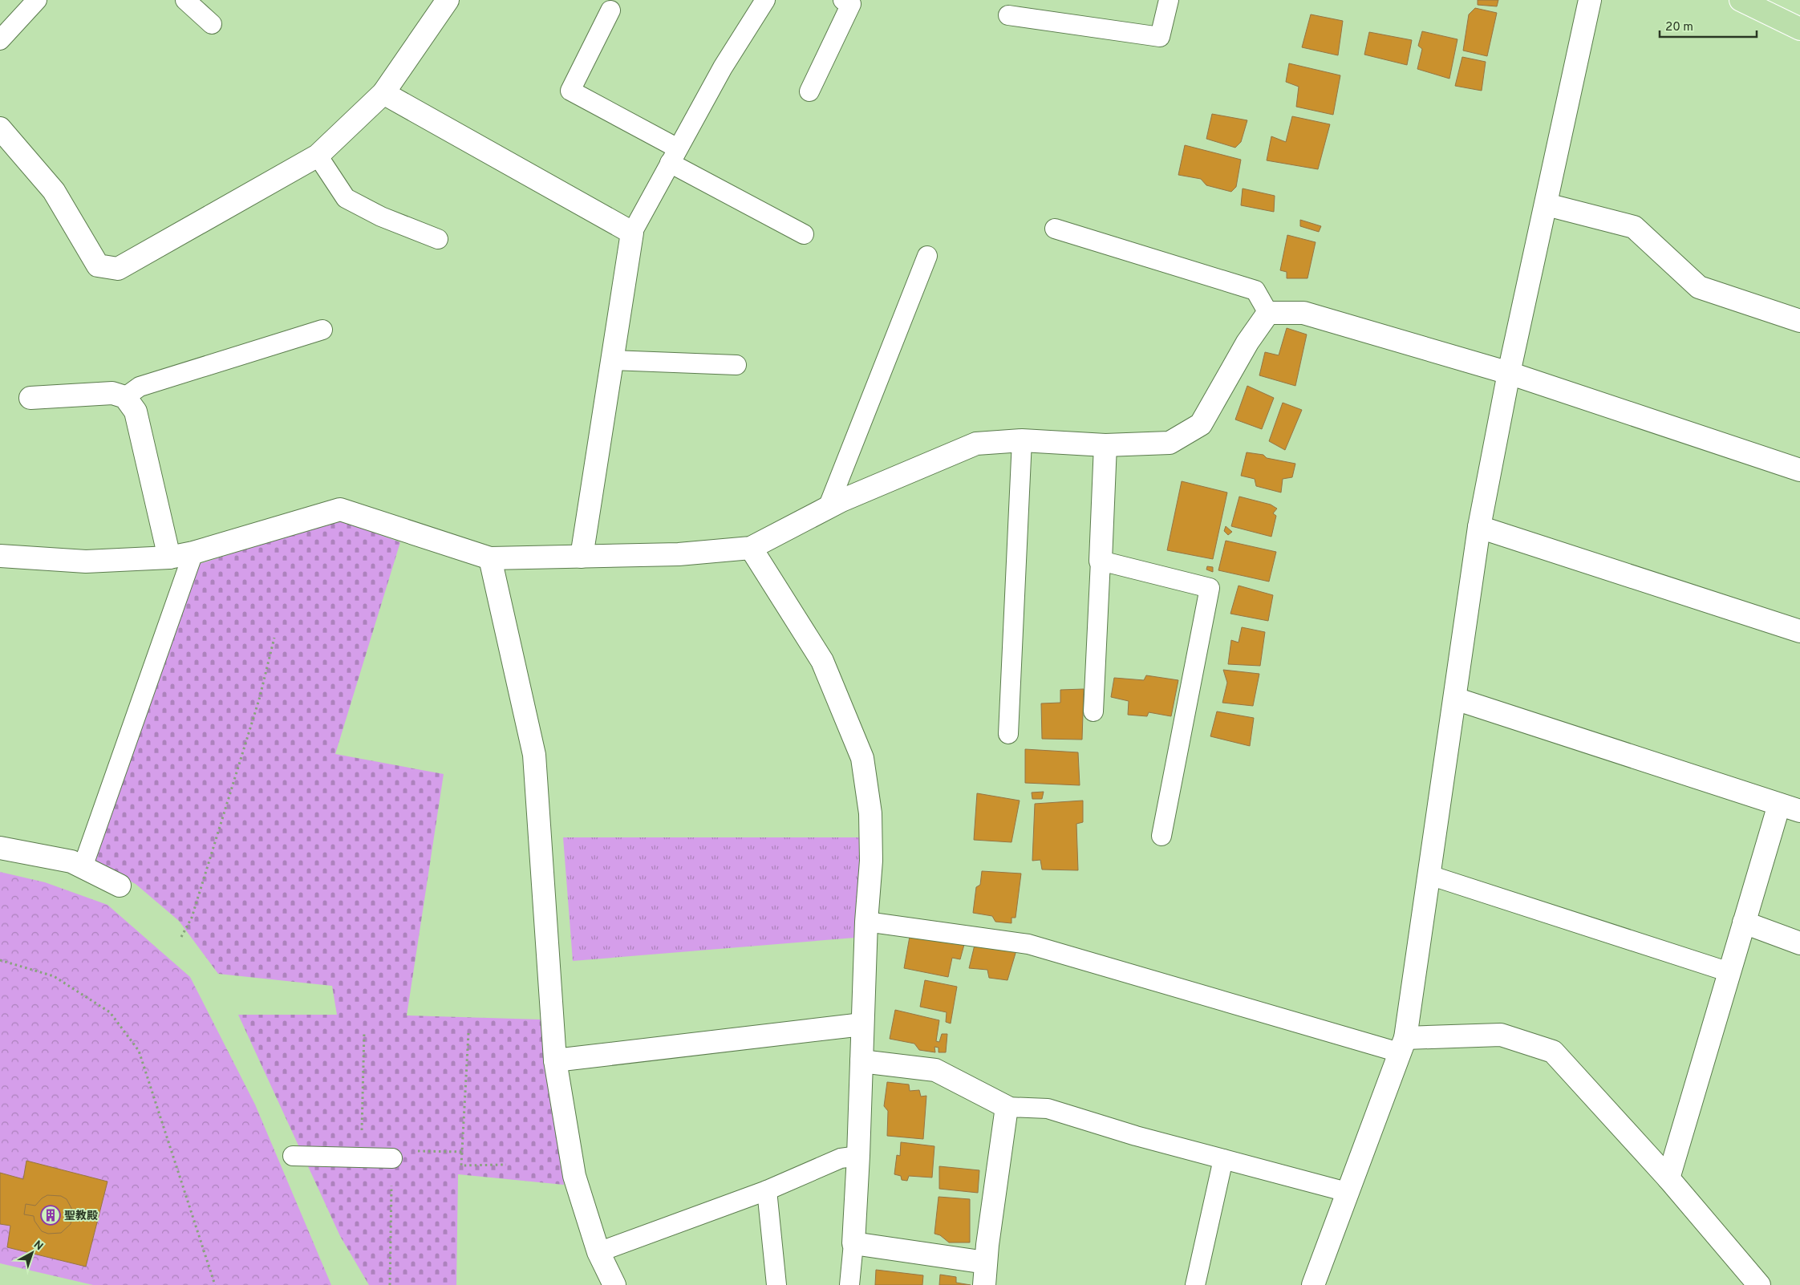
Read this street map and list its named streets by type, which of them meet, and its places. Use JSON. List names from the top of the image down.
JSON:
{
  "places": {
    "building": ["聖教殿"]
  },
  "scale_bar": "20 m",
  "north": "top right"
}
